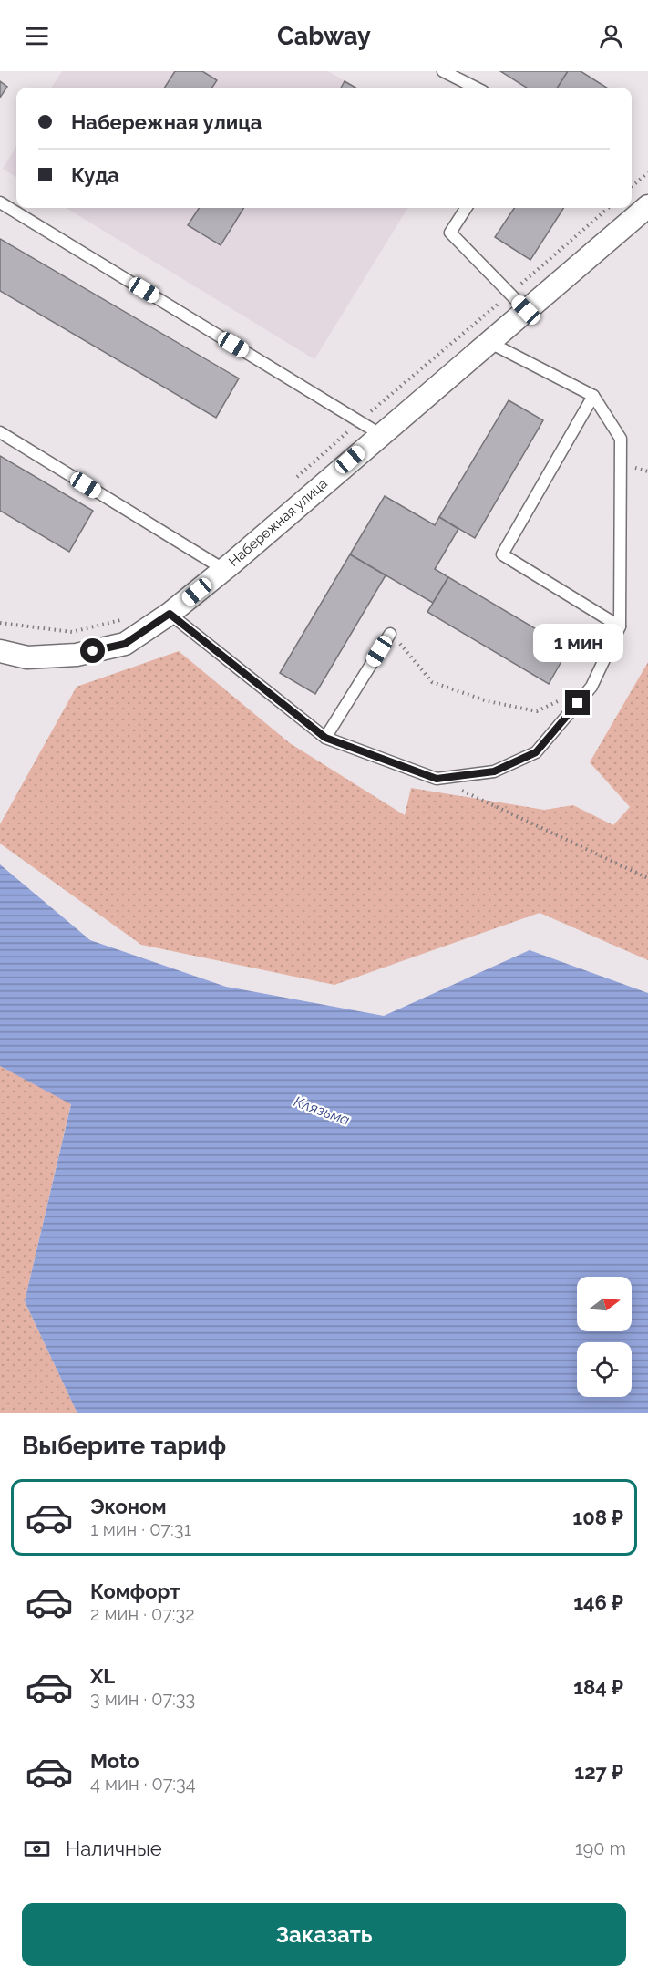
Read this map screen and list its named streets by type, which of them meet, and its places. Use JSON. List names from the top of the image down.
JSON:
{
  "streets": {
    "street": ["Набережная улица"]
  },
  "water": ["Клязьма"],
  "north": "right",
  "page": {
    "header": "Cabway",
    "banner": ["Набережная улица", "Куда"],
    "bubble": "1 мин",
    "heading": "Выберите тариф",
    "list": [
      {
        "name": "Эконом",
        "note": "1 мин · 07:31",
        "value": "108 ₽"
      },
      {
        "name": "Комфорт",
        "note": "2 мин · 07:32",
        "value": "146 ₽"
      },
      {
        "name": "XL",
        "note": "3 мин · 07:33",
        "value": "184 ₽"
      },
      {
        "name": "Moto",
        "note": "4 мин · 07:34",
        "value": "127 ₽"
      }
    ],
    "pay": ["Наличные", "190 m"],
    "buttons": "Заказать"
  }
}
